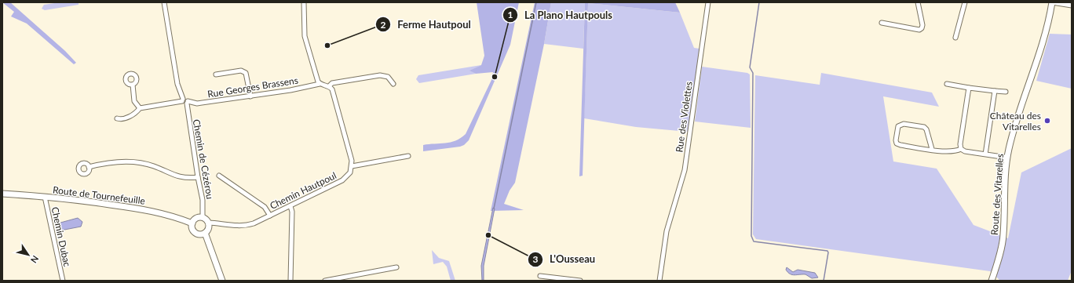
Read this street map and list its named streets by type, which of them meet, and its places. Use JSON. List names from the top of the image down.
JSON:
{
  "streets": {
    "street": [
      "Rue Georges Brassens",
      "Rue des Violettes",
      "Chemin de Cézérou",
      "Chemin Hautpoul",
      "Route des Vitarelles",
      "Route de Tournefeuille",
      "Chemin Dubac"
    ]
  },
  "crossings": [
    ["Rue Georges Brassens", "Chemin de Cézérou"],
    ["Chemin de Cézérou", "Chemin Hautpoul"],
    ["Chemin de Cézérou", "Route de Tournefeuille"],
    ["Chemin Hautpoul", "Route de Tournefeuille"],
    ["Route de Tournefeuille", "Chemin Dubac"]
  ],
  "places": [
    "Ferme Hautpoul",
    "La Plano Hautpouls",
    "Château des Vitarelles",
    "L'Ousseau"
  ],
  "north": "bottom right"
}
